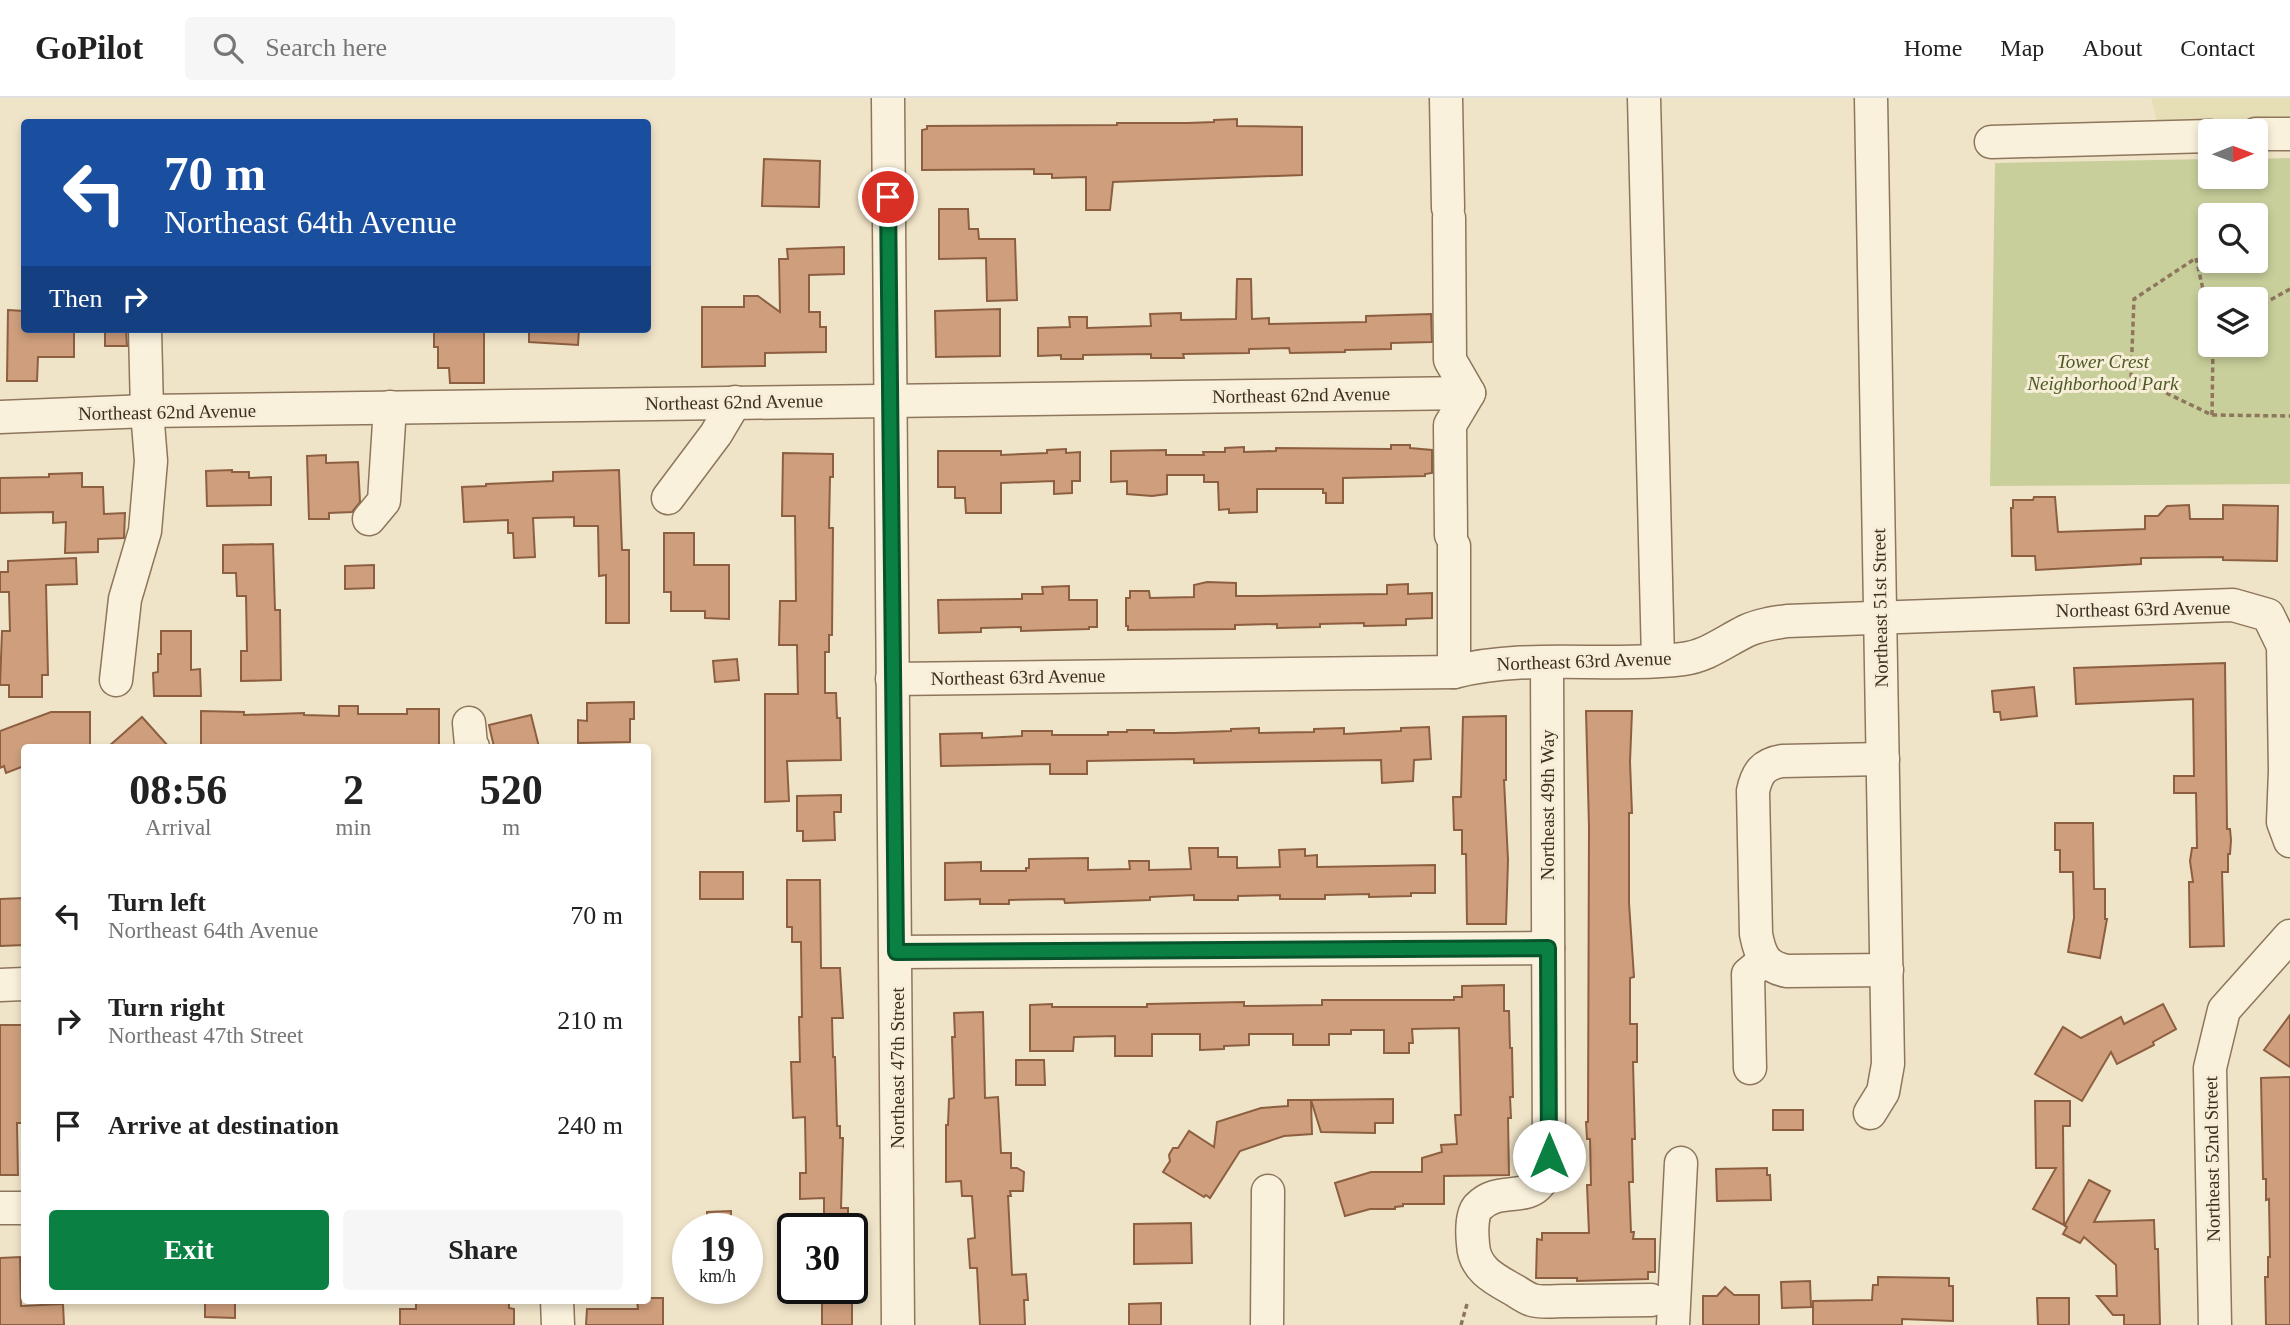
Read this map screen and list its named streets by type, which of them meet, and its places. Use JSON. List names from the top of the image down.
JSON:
{
  "streets": {
    "street": [
      "Northeast 62nd Avenue",
      "Northeast 51st Street",
      "Northeast 63rd Avenue",
      "Northeast 49th Way",
      "Northeast 47th Street",
      "Northeast 52nd Street"
    ]
  },
  "crossings": [
    ["Northeast 62nd Avenue", "Northeast 47th Street"],
    ["Northeast 51st Street", "Northeast 63rd Avenue"],
    ["Northeast 63rd Avenue", "Northeast 49th Way"],
    ["Northeast 63rd Avenue", "Northeast 47th Street"]
  ],
  "parks": ["Tower Crest Neighborhood Park"],
  "north": "right",
  "page": {
    "header": "GoPilot",
    "search": "Search here",
    "nav": [
      "Home",
      "Map",
      "About",
      "Contact"
    ],
    "turn": ["70 m", "Northeast 64th Avenue"],
    "then": "Then",
    "eta": [
      "08:56",
      "Arrival",
      "2",
      "min",
      "520",
      "m"
    ],
    "list": [
      {
        "name": "Turn left",
        "note": "Northeast 64th Avenue",
        "value": "70 m"
      },
      {
        "name": "Turn right",
        "note": "Northeast 47th Street",
        "value": "210 m"
      },
      {
        "name": "Arrive at destination",
        "value": "240 m"
      }
    ],
    "buttons": ["Exit", "Share"],
    "speed": "19 km/h",
    "limit": "30"
  }
}
